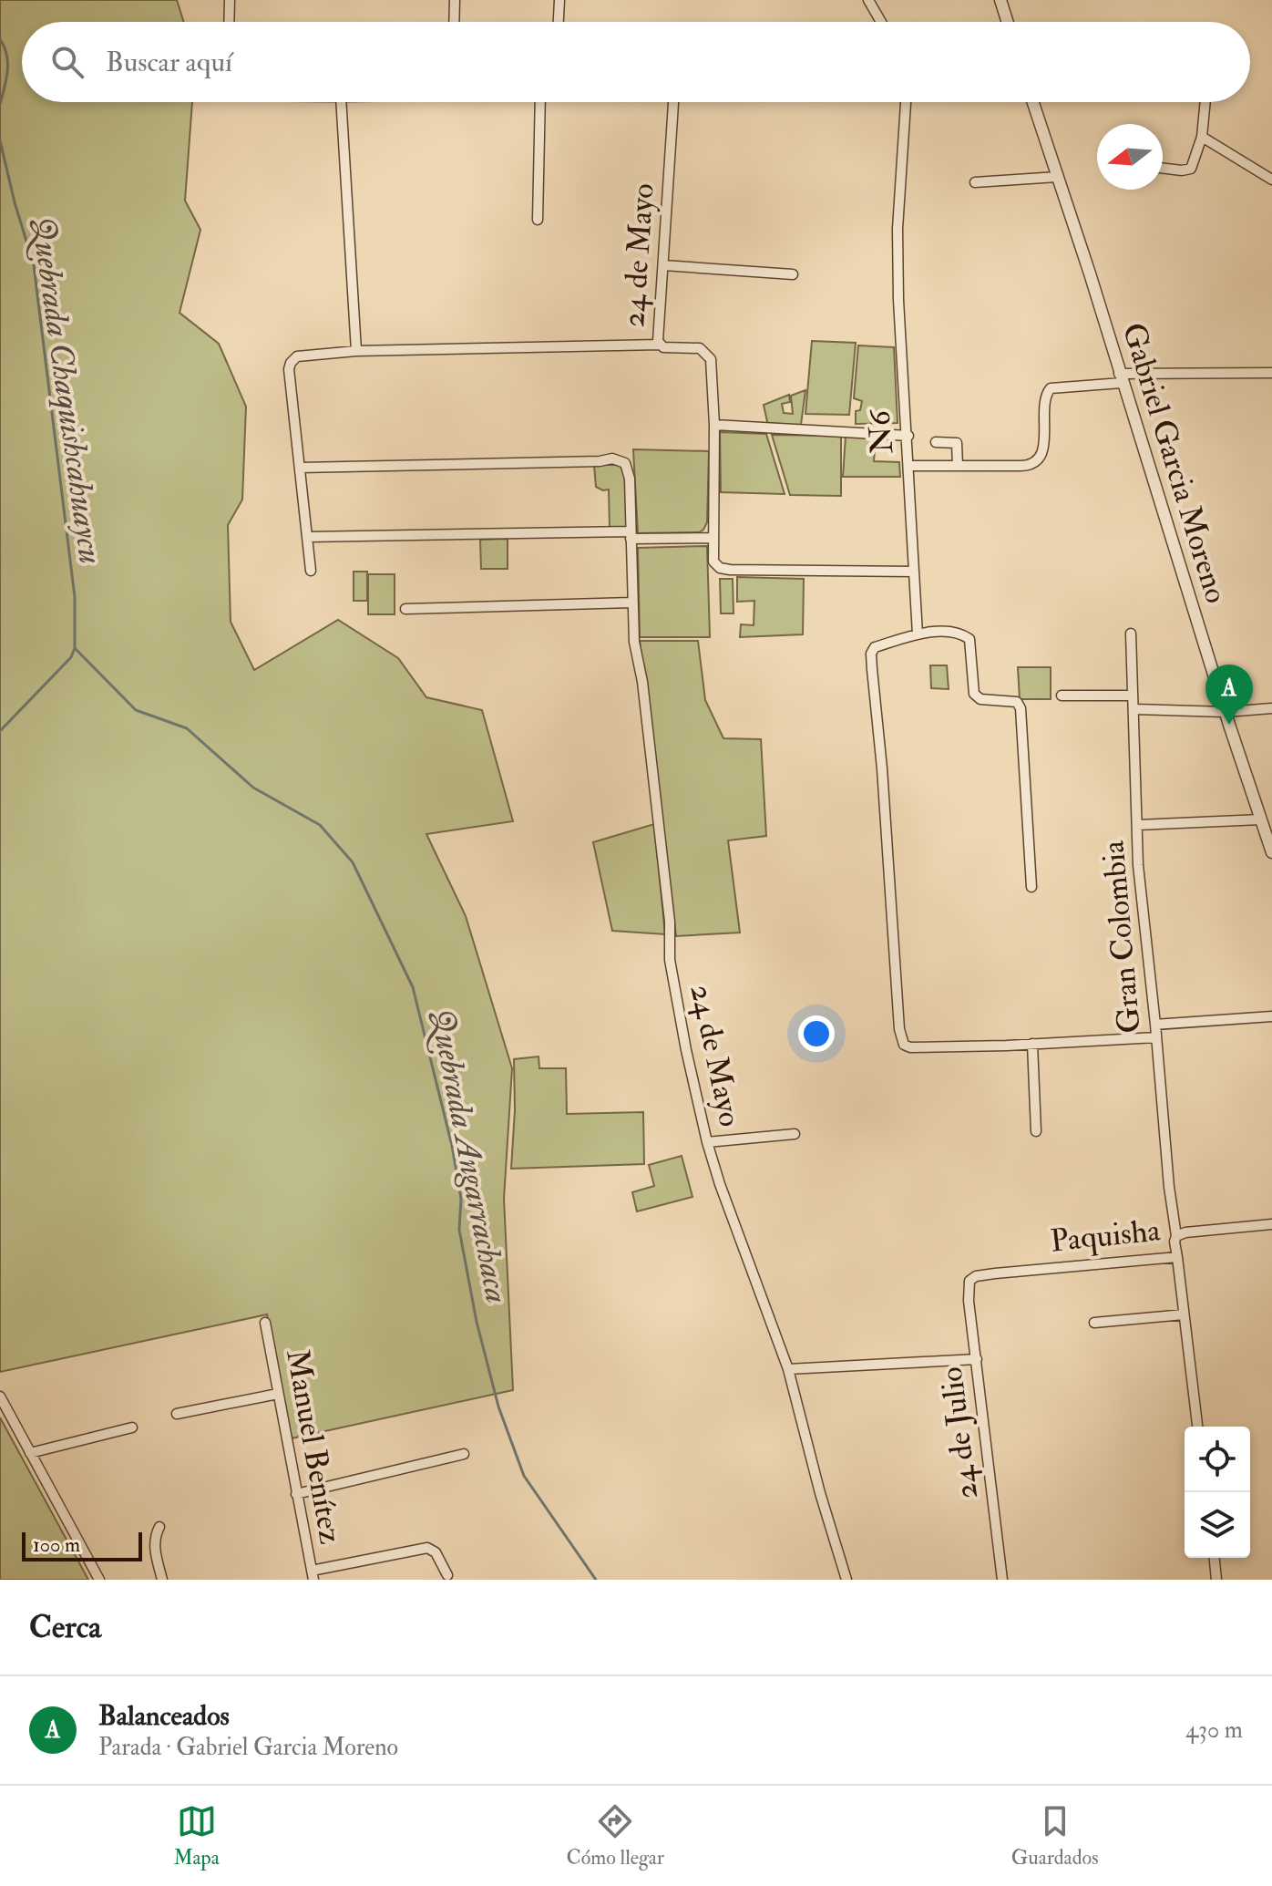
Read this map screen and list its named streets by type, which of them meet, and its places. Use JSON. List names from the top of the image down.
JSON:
{
  "streets": {
    "street": [
      "24 de Mayo",
      "N6",
      "Gabriel Garcia Moreno",
      "Gran Colombia",
      "Paquisha",
      "24 de Julio",
      "Manuel Benítez"
    ]
  },
  "crossings": [
    ["Gran Colombia", "Paquisha"],
    ["Paquisha", "24 de Julio"]
  ],
  "water": ["Quebrada Chaquishcahuaycu", "Quebrada Angarrachaca"],
  "scale_bar": "100 m",
  "north": "left",
  "page": {
    "search": "Buscar aquí",
    "pins": "A",
    "scale": "100 m",
    "heading": "Cerca",
    "list": [
      {
        "mark": "A",
        "name": "Balanceados",
        "note": "Parada · Gabriel Garcia Moreno",
        "value": "430 m"
      }
    ],
    "nav": ["Mapa", "Cómo llegar", "Guardados"]
  }
}
